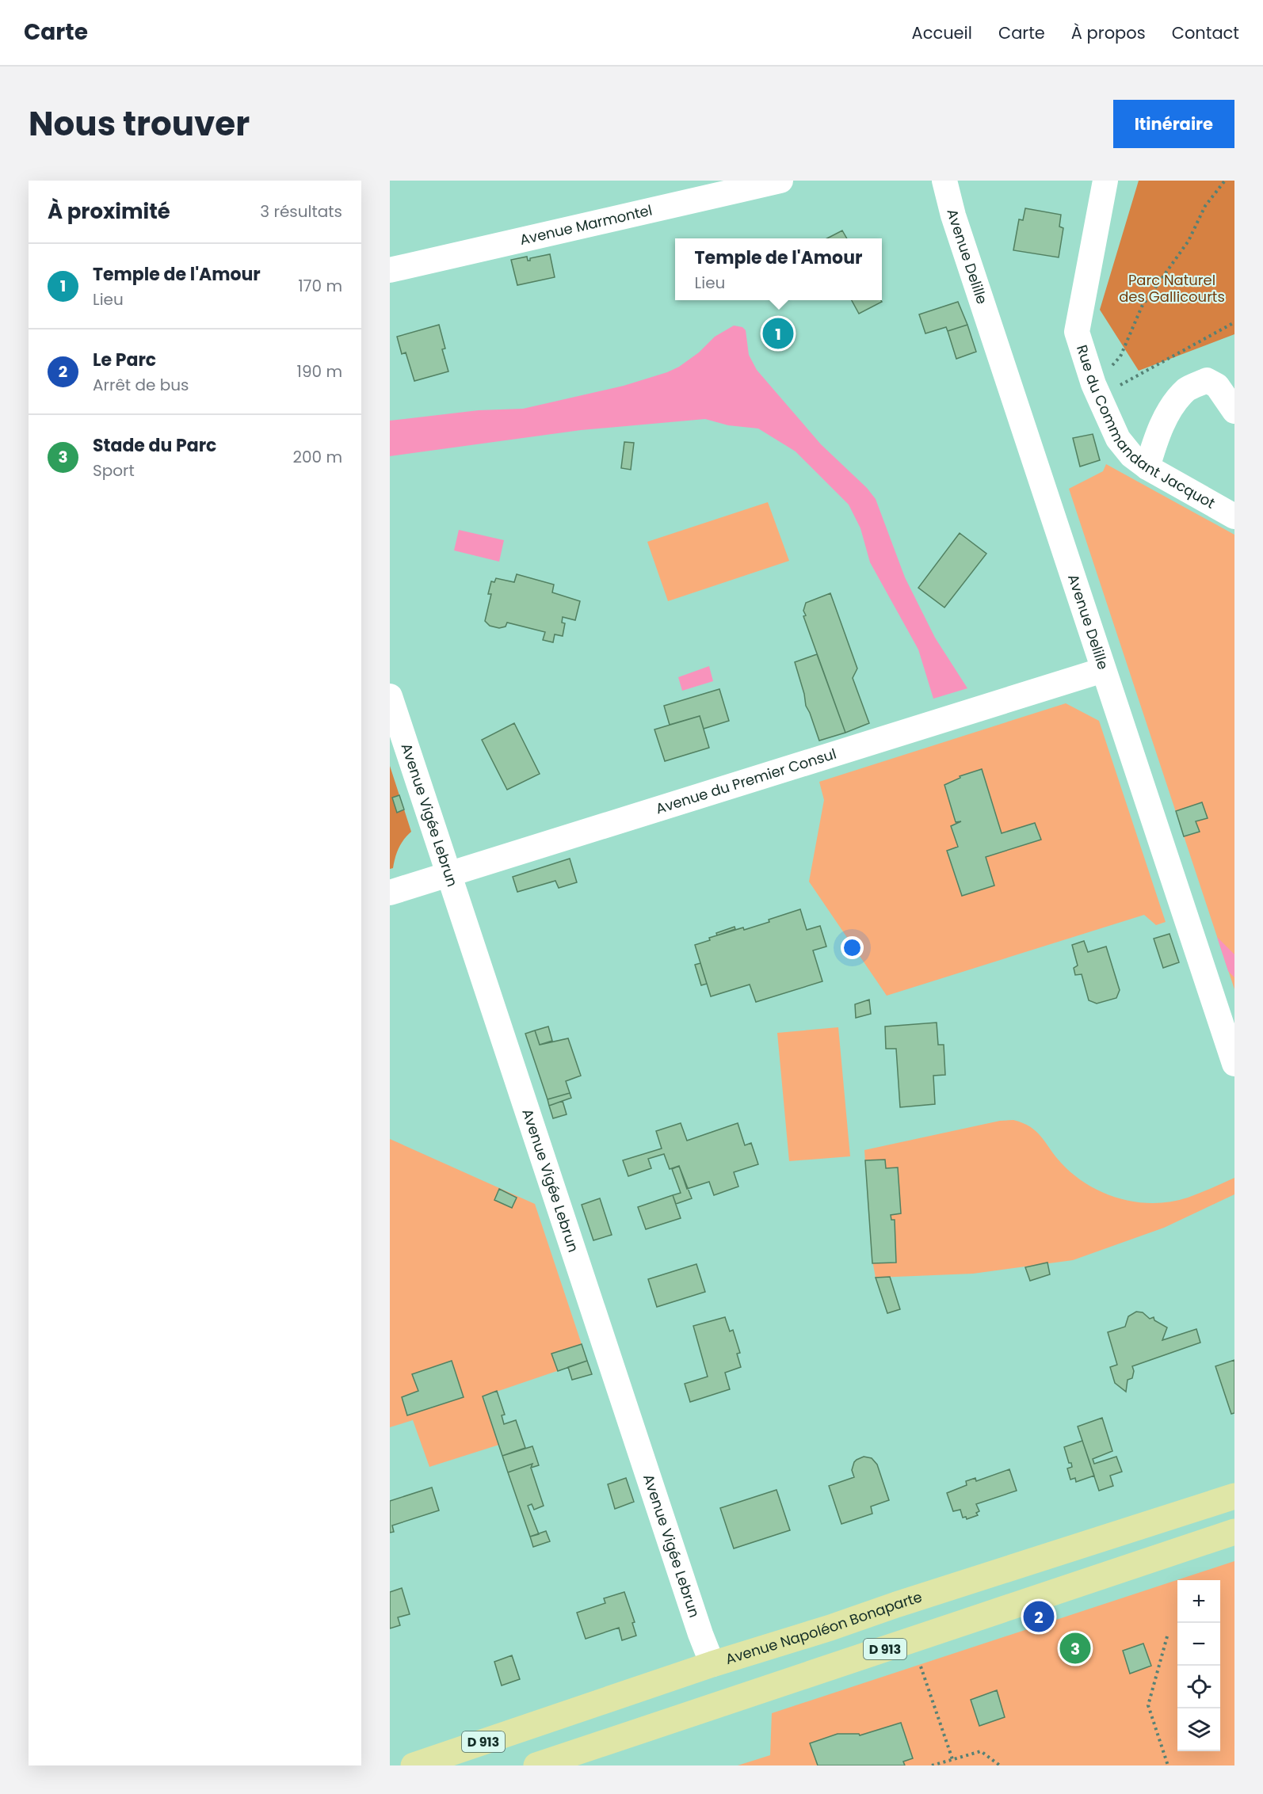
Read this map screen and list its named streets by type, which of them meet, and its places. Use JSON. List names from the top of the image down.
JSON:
{
  "streets": {
    "main road": ["Avenue Napoléon Bonaparte", "D 913"],
    "street": [
      "Avenue Marmontel",
      "Avenue Delille",
      "Rue du Commandant Jacquot",
      "Avenue du Premier Consul",
      "Avenue Vigée Lebrun"
    ]
  },
  "crossings": [
    ["Avenue Delille", "Avenue du Premier Consul"],
    ["Avenue du Premier Consul", "Avenue Vigée Lebrun"],
    ["Avenue Vigée Lebrun", "Avenue Napoléon Bonaparte"],
    ["Avenue Napoléon Bonaparte", "D 913"]
  ],
  "parks": ["Parc Naturel des Gallicourts"],
  "page": {
    "header": "Carte",
    "nav": [
      "Accueil",
      "Carte",
      "À propos",
      "Contact"
    ],
    "title": "Nous trouver",
    "buttons": "Itinéraire",
    "heading": ["À proximité", "3 résultats"],
    "popup": ["Temple de l'Amour", "Lieu"],
    "list": [
      {
        "mark": "1",
        "name": "Temple de l'Amour",
        "note": "Lieu",
        "value": "170 m"
      },
      {
        "mark": "2",
        "name": "Le Parc",
        "note": "Arrêt de bus",
        "value": "190 m"
      },
      {
        "mark": "3",
        "name": "Stade du Parc",
        "note": "Sport",
        "value": "200 m"
      }
    ],
    "pins": ["1", "2", "3"],
    "map_buttons": ["+", "−"]
  }
}
